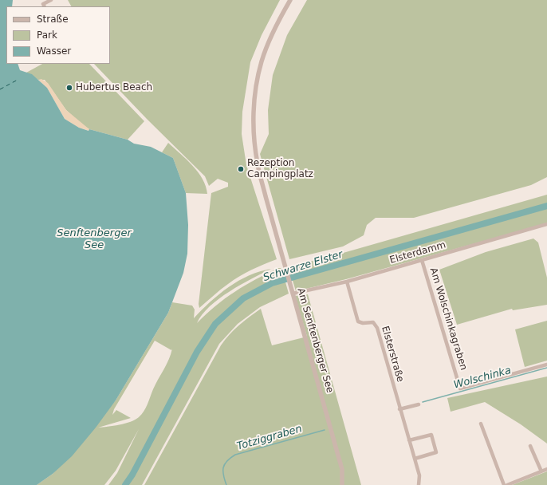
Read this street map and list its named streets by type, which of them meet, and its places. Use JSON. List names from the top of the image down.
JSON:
{
  "streets": {
    "street": [
      "Elsterdamm",
      "Am Wolschinkagraben",
      "Am Senftenberger See",
      "Elsterstraße"
    ]
  },
  "crossings": [
    ["Elsterdamm", "Am Wolschinkagraben"],
    ["Elsterdamm", "Am Senftenberger See"],
    ["Elsterdamm", "Elsterstraße"]
  ],
  "water": [
    "Senftenberger See",
    "Schwarze Elster",
    "Wolschinka",
    "Totziggraben"
  ],
  "places": ["Hubertus Beach", "Rezeption Campingplatz"],
  "legend": ["Straße", "Park", "Wasser"]
}
